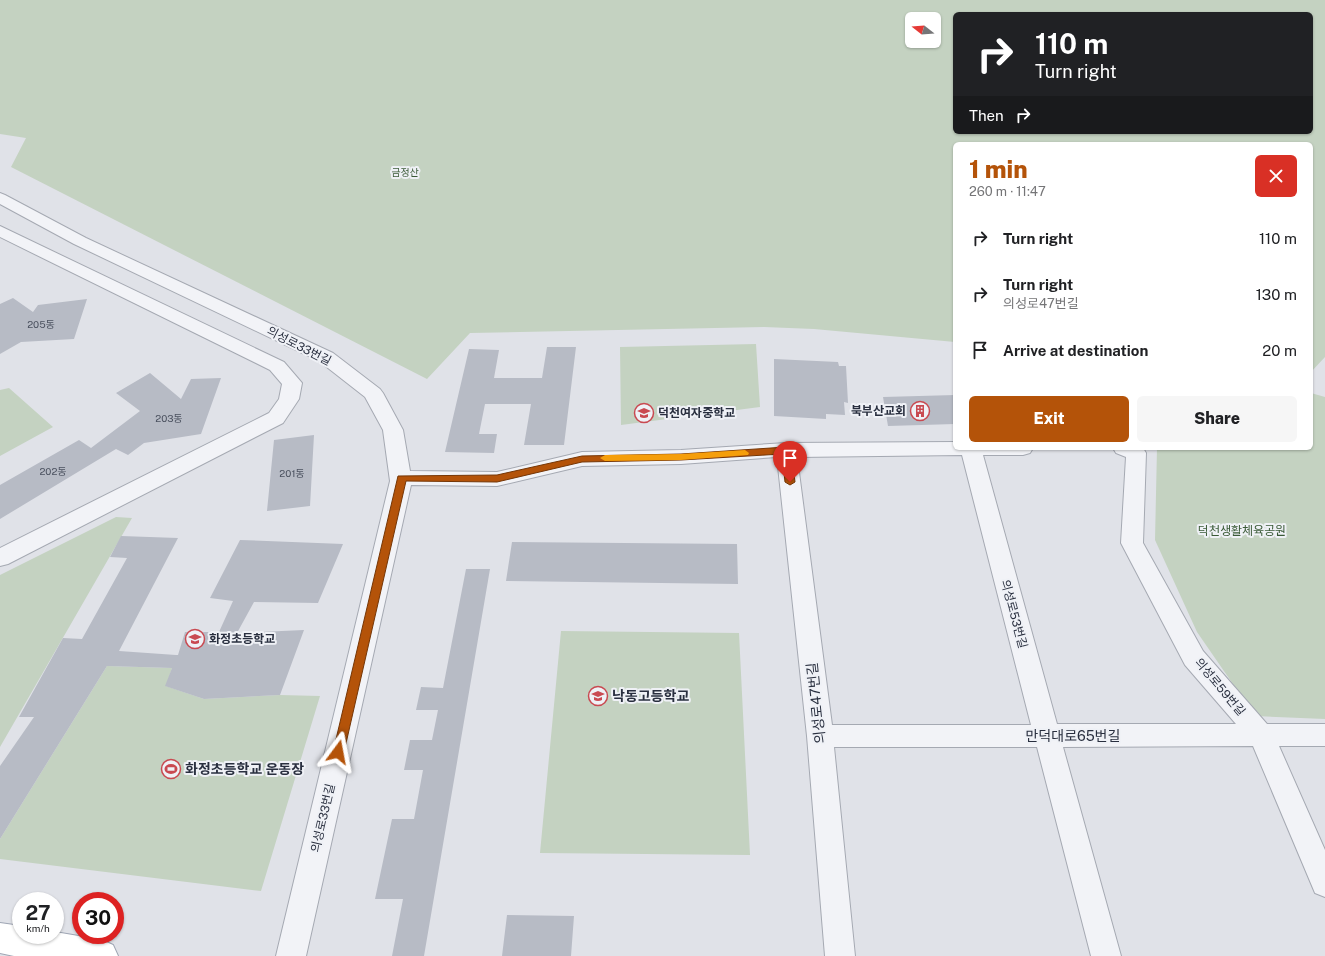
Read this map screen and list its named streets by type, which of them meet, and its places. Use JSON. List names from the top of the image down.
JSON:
{
  "streets": {
    "street": [
      "의성로33번길",
      "의성로53번길",
      "의성로59번길",
      "의성로47번길",
      "만덕대로65번길"
    ]
  },
  "crossings": [
    ["의성로53번길", "만덕대로65번길"],
    ["의성로59번길", "만덕대로65번길"],
    ["의성로47번길", "만덕대로65번길"]
  ],
  "parks": ["금정산", "덕천생활체육공원"],
  "places": {
    "building": ["북부산교회"],
    "school or university": ["덕천여자중학교", "화정초등학교", "낙동고등학교"],
    "sports": ["화정초등학교 운동장"]
  },
  "house_numbers": [
    "205동",
    "203동",
    "202동",
    "201동"
  ],
  "north": "left",
  "page": {
    "turn": ["110 m", "Turn right"],
    "then": "Then",
    "heading": ["1 min", "260 m · 11:47"],
    "list": [
      {
        "name": "Turn right",
        "value": "110 m"
      },
      {
        "name": "Turn right",
        "note": "의성로47번길",
        "value": "130 m"
      },
      {
        "name": "Arrive at destination",
        "value": "20 m"
      }
    ],
    "buttons": ["Exit", "Share"],
    "speed": "27 km/h",
    "limit": "30"
  }
}
